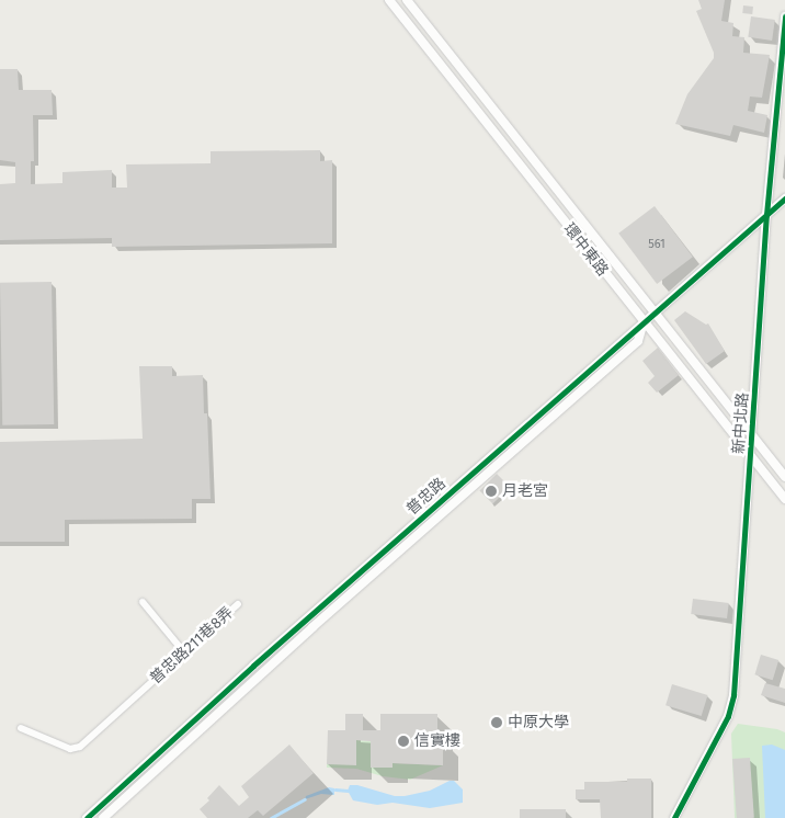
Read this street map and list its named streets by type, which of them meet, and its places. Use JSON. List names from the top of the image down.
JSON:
{
  "streets": {
    "street": [
      "環中東路",
      "新中北路",
      "普忠路",
      "普忠路211巷8弄"
    ]
  },
  "crossings": [
    ["環中東路", "新中北路"],
    ["環中東路", "普忠路"],
    ["新中北路", "普忠路"]
  ],
  "places": ["月老宮", "中原大學", "信實樓"],
  "house_numbers": ["561"]
}
